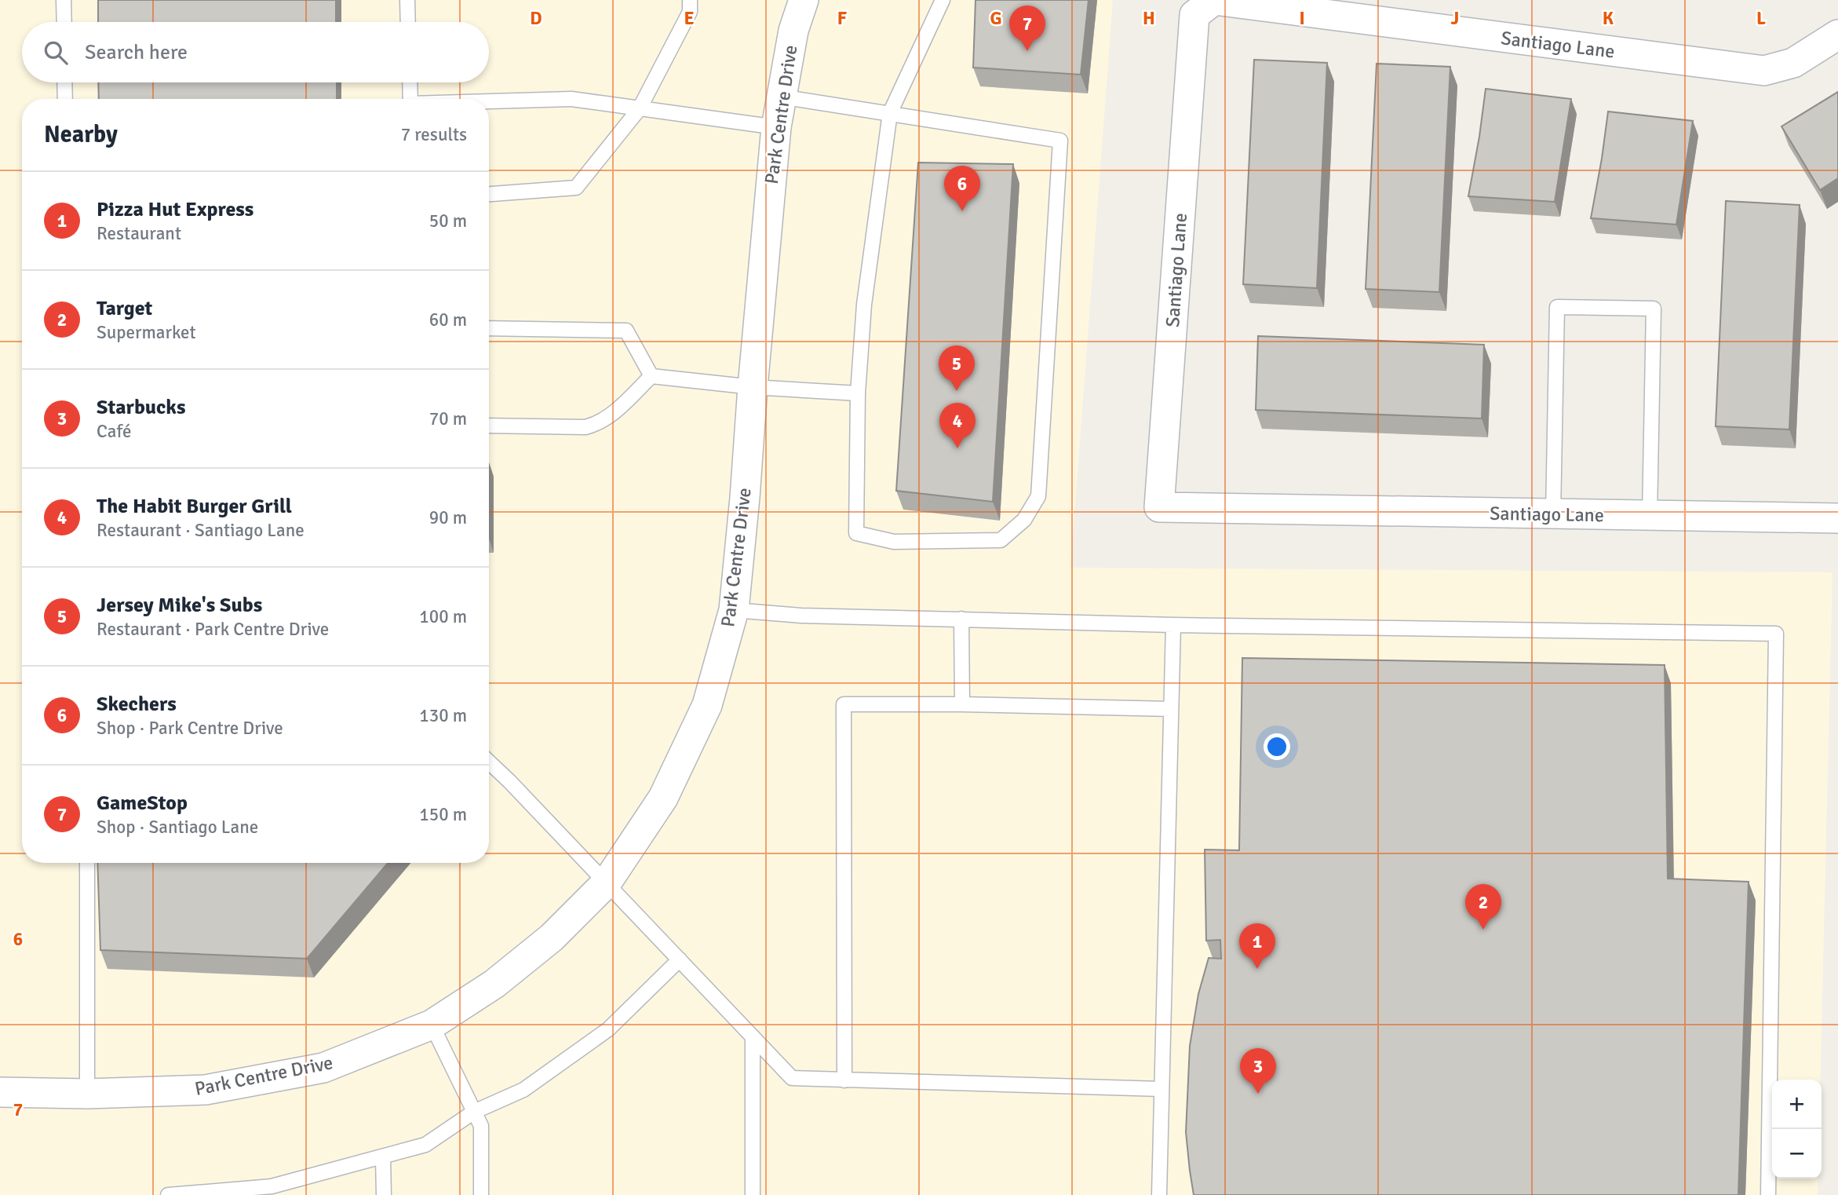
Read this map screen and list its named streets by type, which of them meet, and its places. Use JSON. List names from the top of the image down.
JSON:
{
  "streets": {
    "street": ["Santiago Lane", "Park Centre Drive"]
  },
  "page": {
    "pins": [
      "7",
      "6",
      "5",
      "4",
      "2",
      "1",
      "3"
    ],
    "search": "Search here",
    "heading": ["Nearby", "7 results"],
    "list": [
      {
        "mark": "1",
        "name": "Pizza Hut Express",
        "note": "Restaurant",
        "value": "50 m"
      },
      {
        "mark": "2",
        "name": "Target",
        "note": "Supermarket",
        "value": "60 m"
      },
      {
        "mark": "3",
        "name": "Starbucks",
        "note": "Café",
        "value": "70 m"
      },
      {
        "mark": "4",
        "name": "The Habit Burger Grill",
        "note": "Restaurant · Santiago Lane",
        "value": "90 m"
      },
      {
        "mark": "5",
        "name": "Jersey Mike's Subs",
        "note": "Restaurant · Park Centre Drive",
        "value": "100 m"
      },
      {
        "mark": "6",
        "name": "Skechers",
        "note": "Shop · Park Centre Drive",
        "value": "130 m"
      },
      {
        "mark": "7",
        "name": "GameStop",
        "note": "Shop · Santiago Lane",
        "value": "150 m"
      }
    ],
    "map_buttons": ["+", "−"]
  },
  "grid": {
    "columns": [
      "D",
      "E",
      "F",
      "G",
      "H",
      "I",
      "J",
      "K",
      "L"
    ],
    "rows": ["6", "7"]
  }
}
